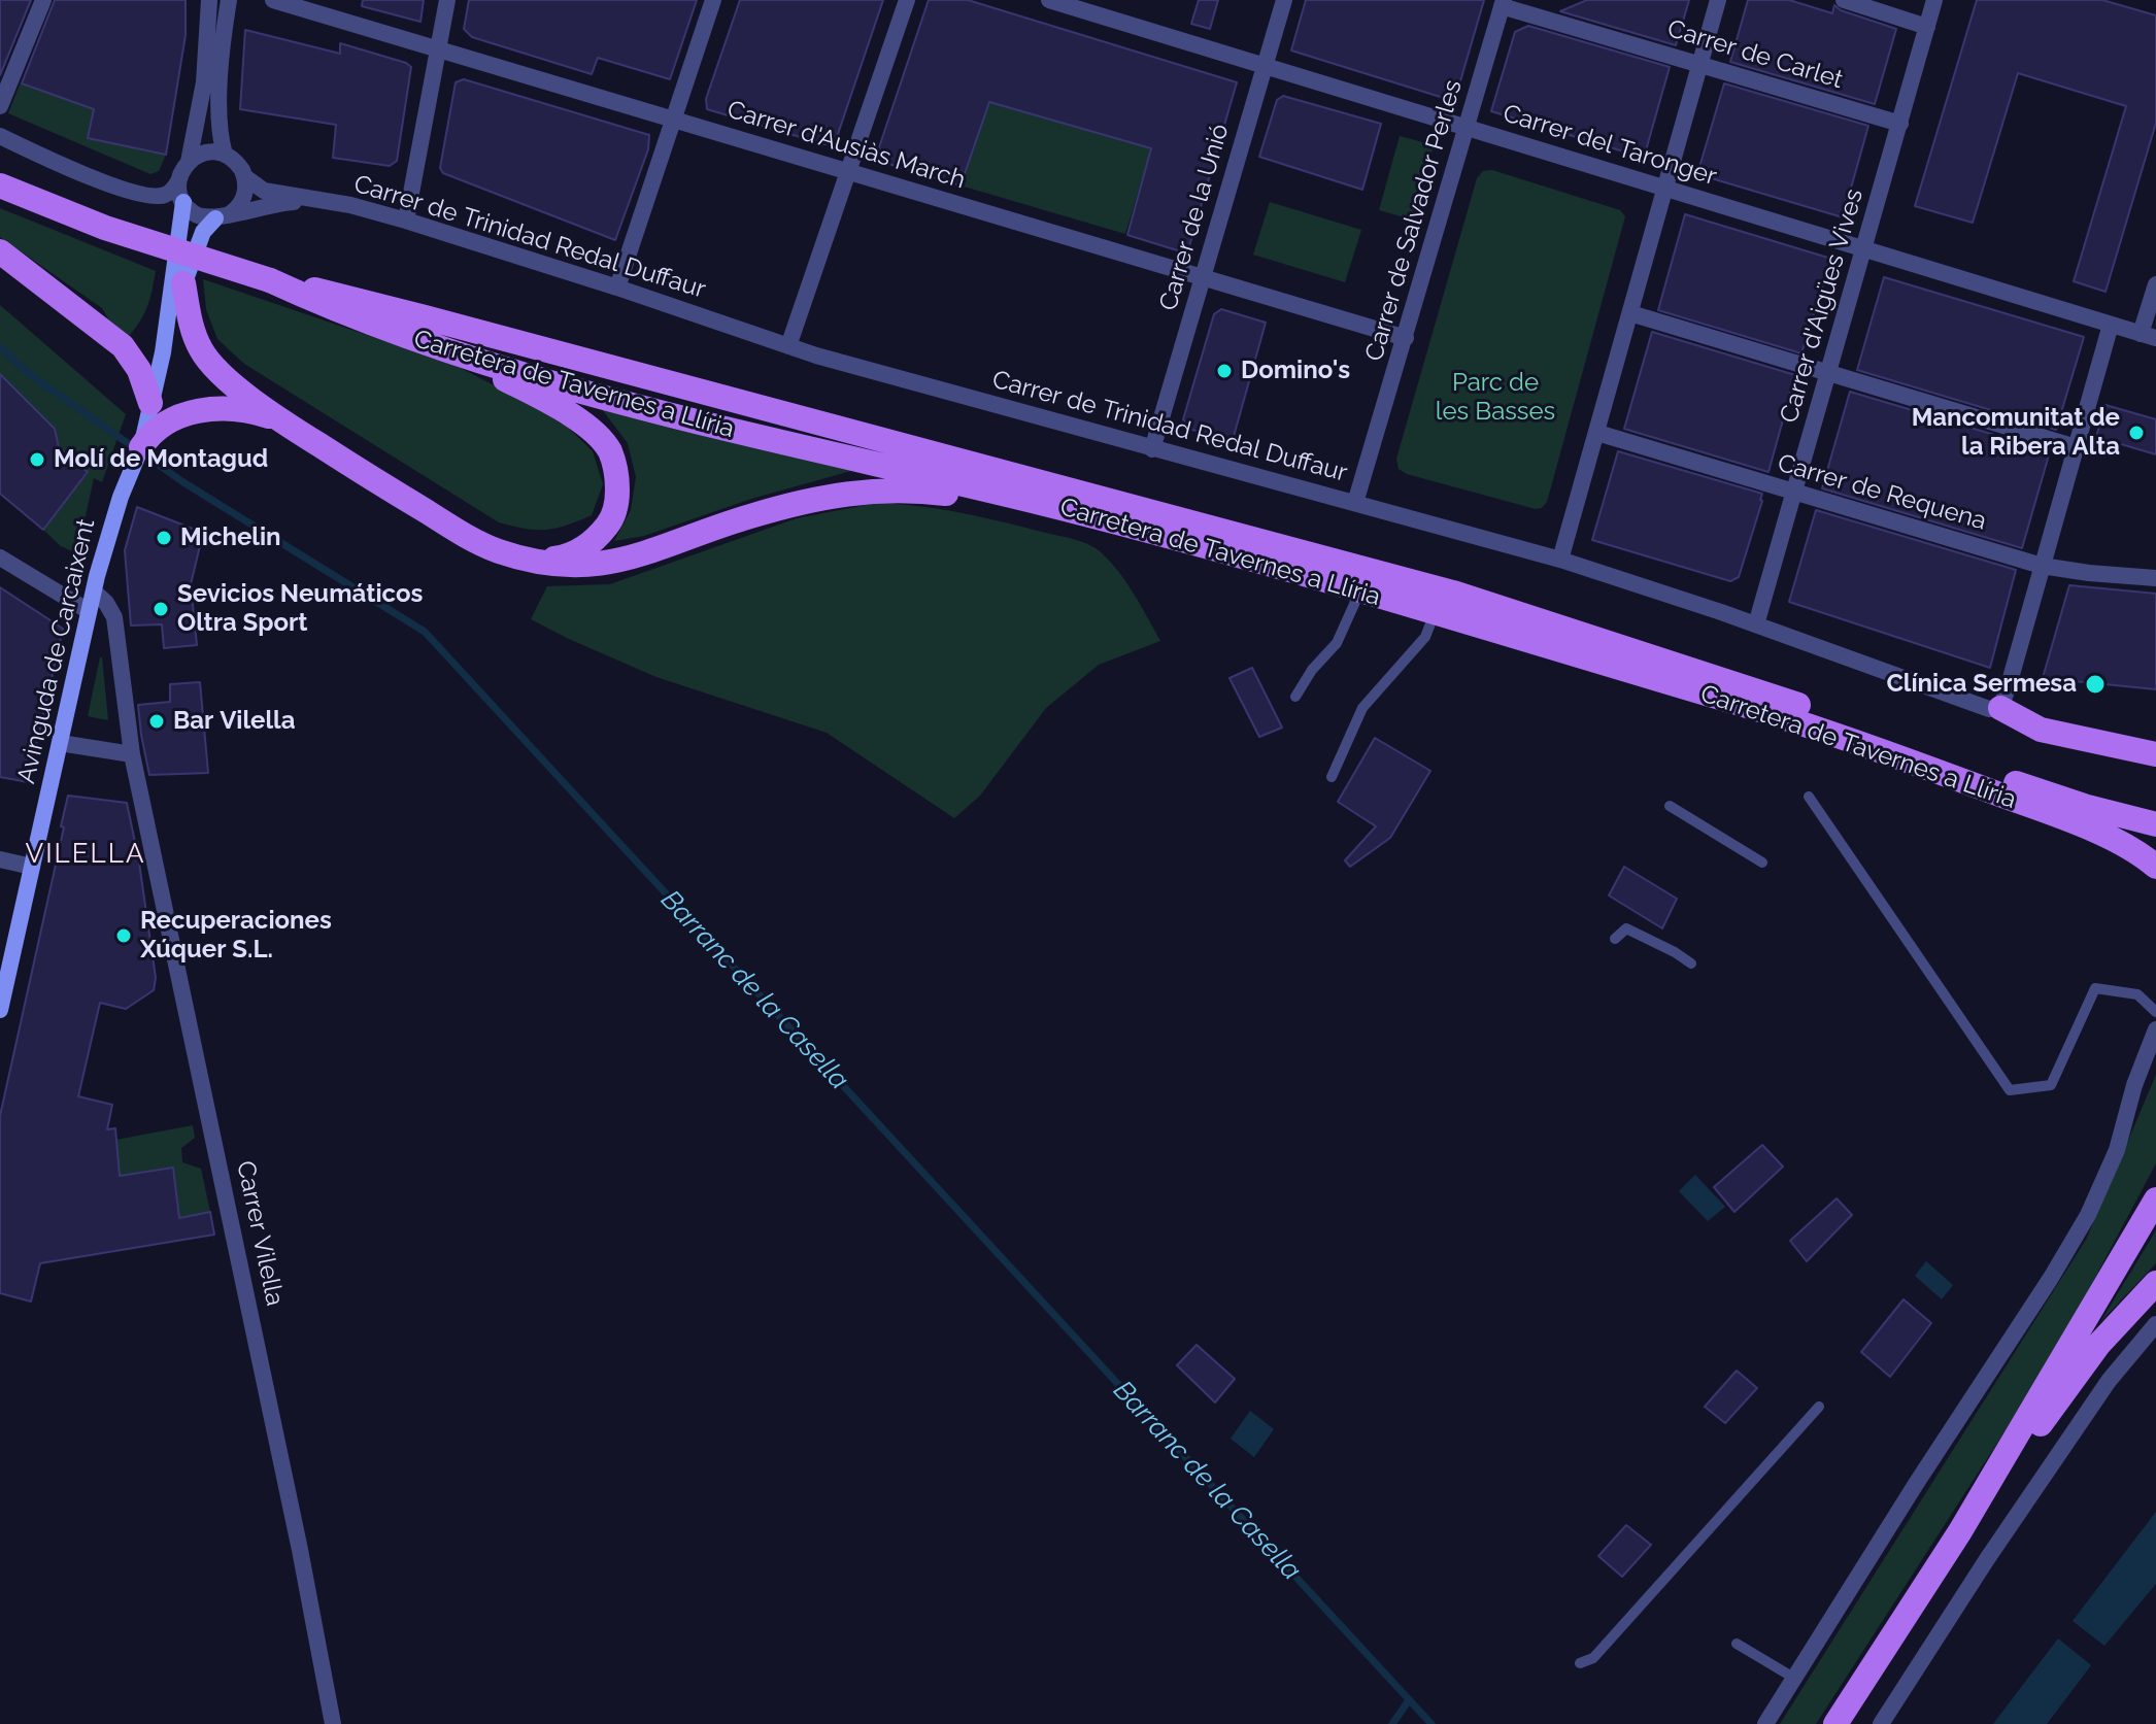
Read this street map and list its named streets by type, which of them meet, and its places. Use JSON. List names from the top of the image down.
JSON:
{
  "streets": {
    "main road": ["Carretera de Tavernes a Llíria", "Avinguda de Carcaixent"],
    "street": [
      "Carrer de Carlet",
      "Carrer d'Ausiàs March",
      "Carrer del Taronger",
      "Carrer de la Unió",
      "Carrer de Salvador Perles",
      "Carrer de Trinidad Redal Duffaur",
      "Carrer d'Aigües Vives",
      "Carrer de Requena",
      "Carrer Vilella"
    ]
  },
  "crossings": [
    ["Carrer de Carlet", "Carrer de Salvador Perles"],
    ["Carrer de Carlet", "Carrer d'Aigües Vives"],
    ["Carrer d'Ausiàs March", "Carrer de la Unió"],
    ["Carrer d'Ausiàs March", "Carrer de Salvador Perles"],
    ["Carrer del Taronger", "Carrer de la Unió"],
    ["Carrer del Taronger", "Carrer de Salvador Perles"],
    ["Carrer del Taronger", "Carrer d'Aigües Vives"],
    ["Carrer de la Unió", "Carrer de Trinidad Redal Duffaur"],
    ["Carrer de Salvador Perles", "Carrer de Trinidad Redal Duffaur"],
    ["Carrer de Trinidad Redal Duffaur", "Carrer d'Aigües Vives"],
    ["Carrer d'Aigües Vives", "Carrer de Requena"],
    ["Avinguda de Carcaixent", "Carrer Vilella"]
  ],
  "districts": ["VILELLA"],
  "water": ["Barranc de la Casella"],
  "parks": ["Parc de les Basses"],
  "places": [
    "Domino's",
    "Mancomunitat de la Ribera Alta",
    "Molí de Montagud",
    "Michelin",
    "Sevicios Neumáticos Oltra Sport",
    "Clínica Sermesa",
    "Bar Vilella",
    "Recuperaciones Xúquer S.L."
  ]
}
